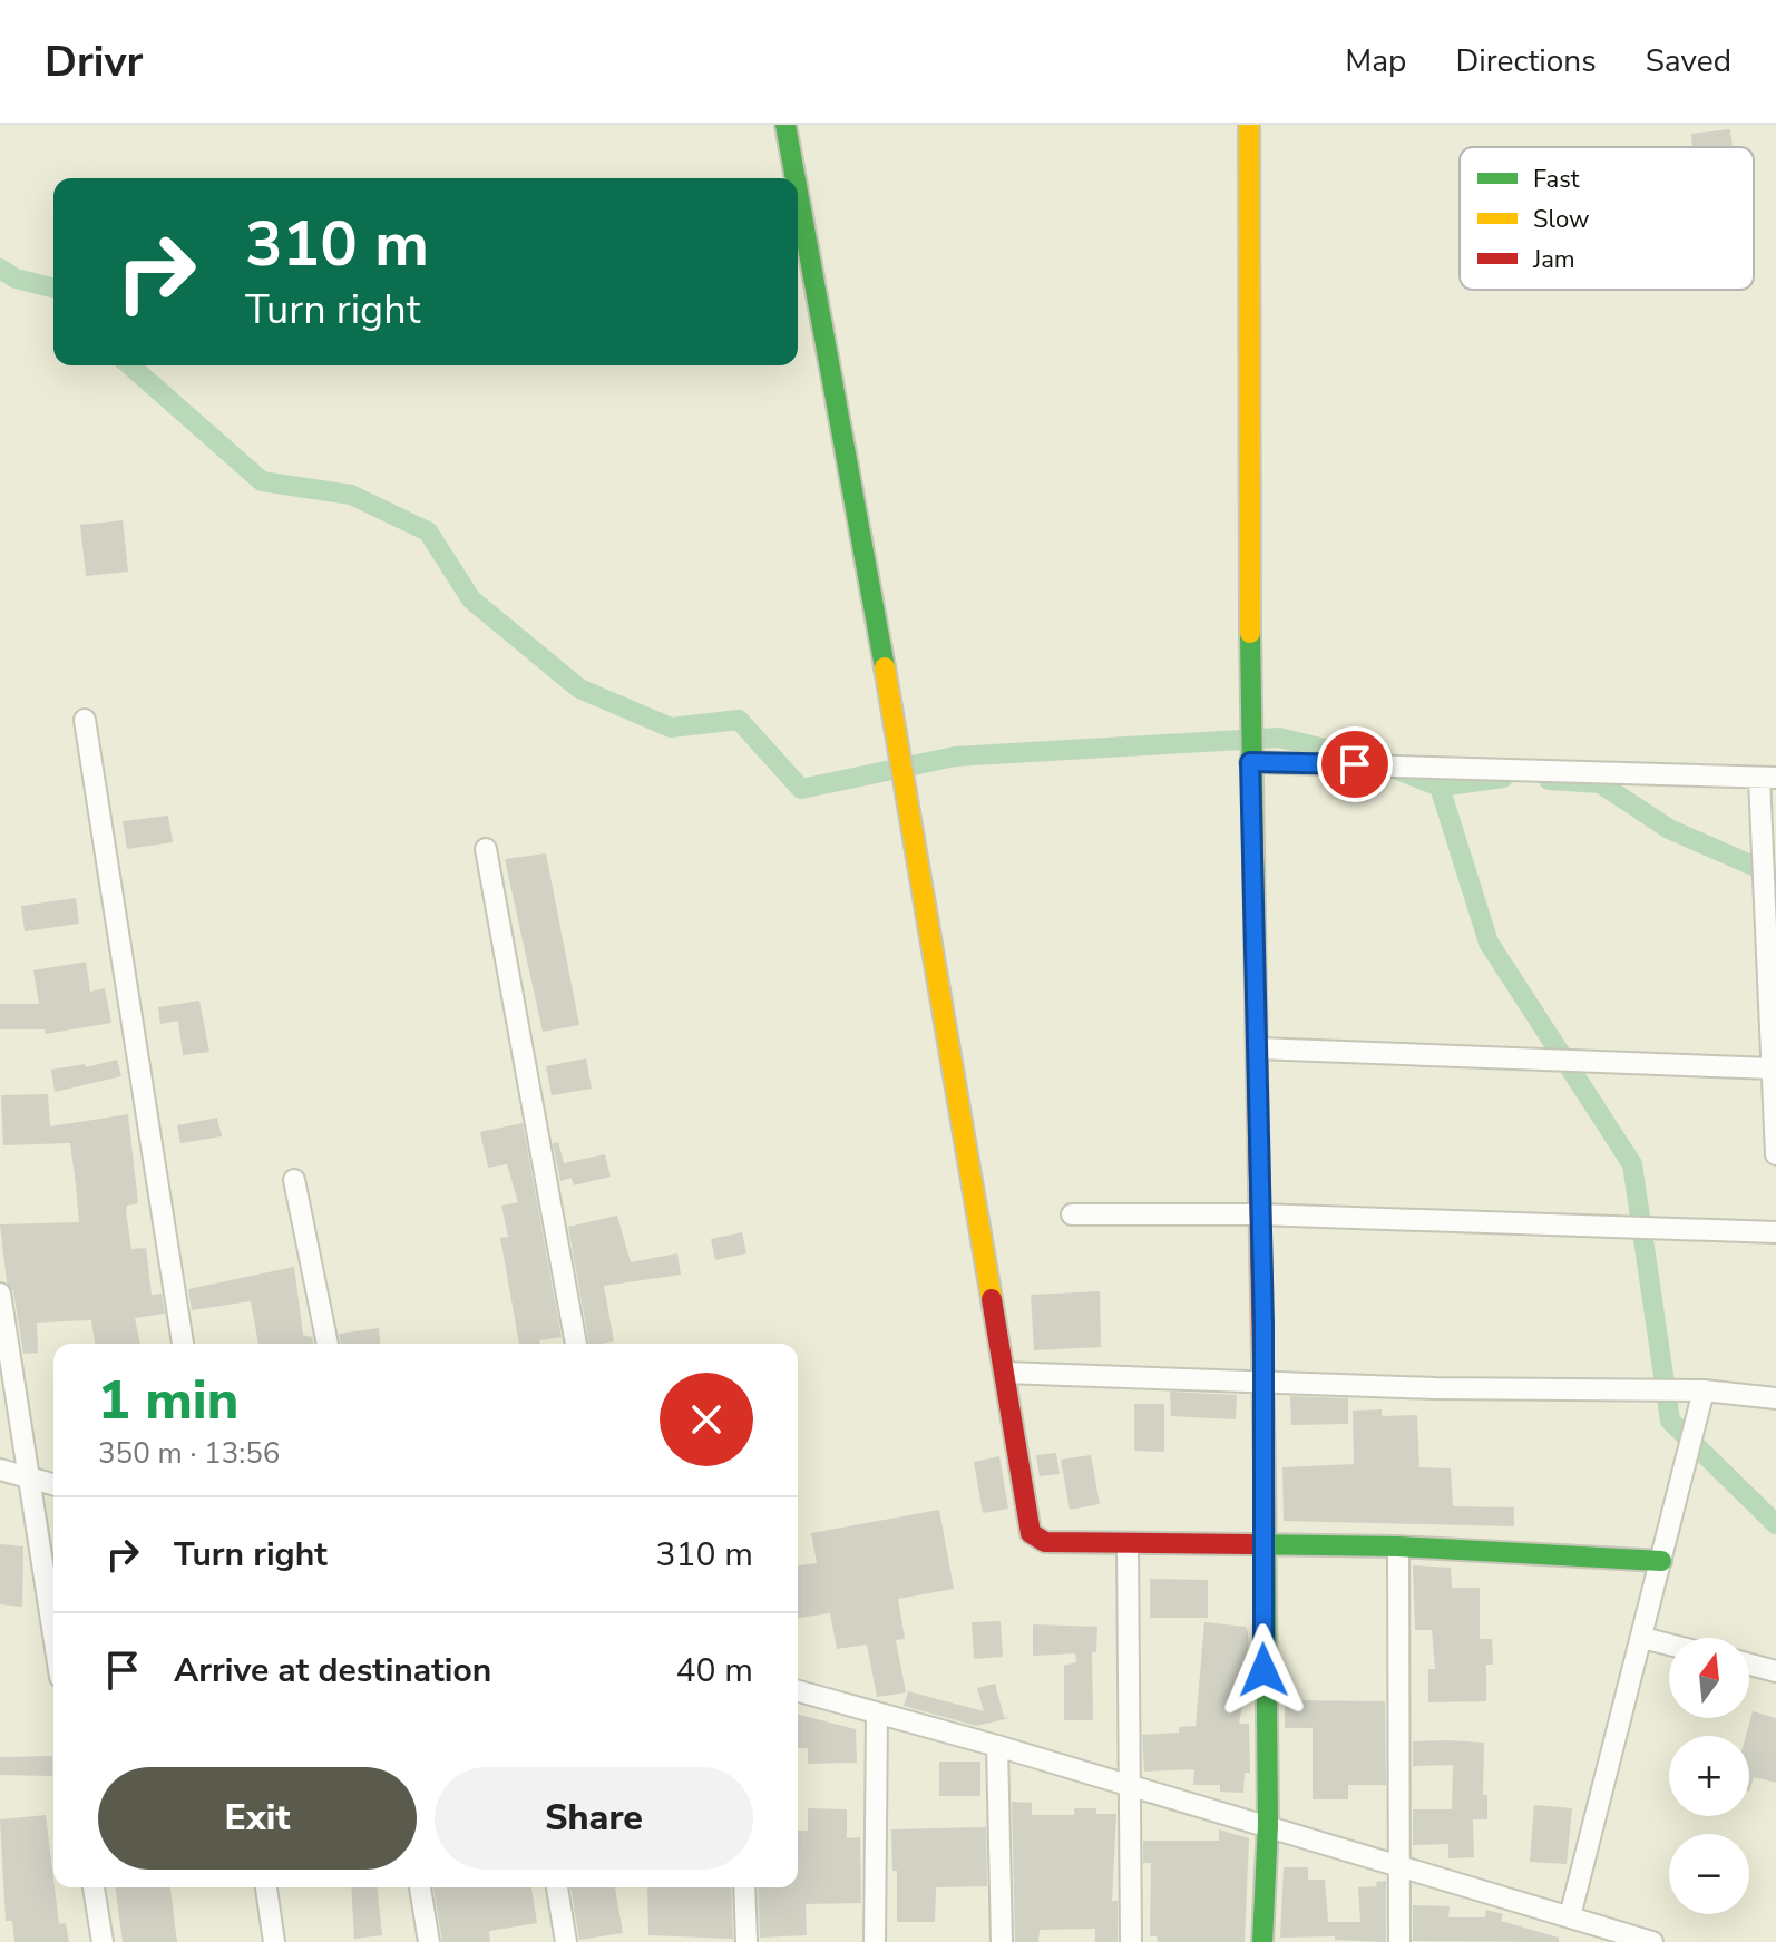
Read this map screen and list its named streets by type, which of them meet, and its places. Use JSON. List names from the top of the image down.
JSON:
{
  "legend": ["Fast", "Slow", "Jam"],
  "north": "top",
  "page": {
    "header": "Drivr",
    "nav": ["Map", "Directions", "Saved"],
    "turn": ["310 m", "Turn right"],
    "heading": ["1 min", "350 m · 13:56"],
    "list": [
      {
        "name": "Turn right",
        "value": "310 m"
      },
      {
        "name": "Arrive at destination",
        "value": "40 m"
      }
    ],
    "map_buttons": ["+", "−"],
    "buttons": ["Exit", "Share"]
  }
}
